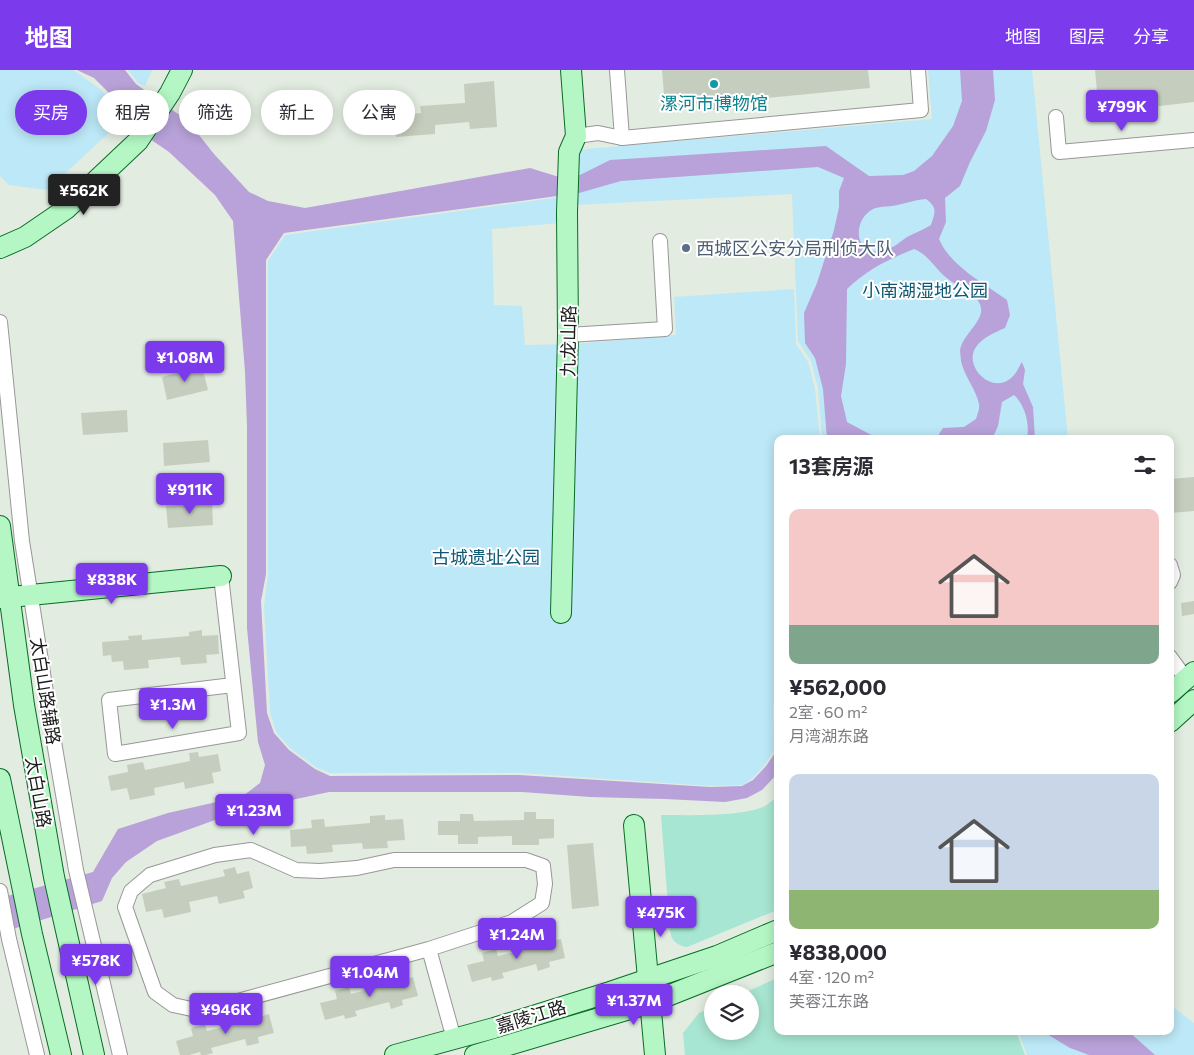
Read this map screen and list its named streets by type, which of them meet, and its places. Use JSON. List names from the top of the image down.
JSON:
{
  "streets": {
    "street": [
      "九龙山路",
      "太白山路辅路",
      "太白山路",
      "嘉陵江路"
    ]
  },
  "parks": ["小南湖湿地公园", "古城遗址公园"],
  "places": ["漯河市博物馆", "西城区公安分局刑侦大队"],
  "page": {
    "header": "地图",
    "nav": ["地图", "图层", "分享"],
    "price": [
      "¥799K",
      "¥562K",
      "¥1.08M",
      "¥911K",
      "¥838K",
      "¥1.3M",
      "¥1.23M",
      "¥475K",
      "¥1.24M",
      "¥578K",
      "¥1.04M",
      "¥1.37M",
      "¥946K"
    ],
    "chip": [
      "买房",
      "租房",
      "筛选",
      "新上",
      "公寓"
    ],
    "heading": "13套房源",
    "list": [
      {
        "name": "¥562,000",
        "note": "2室 · 60 m² · 月湾湖东路"
      },
      {
        "name": "¥838,000",
        "note": "4室 · 120 m² · 芙蓉江东路"
      }
    ]
  }
}
